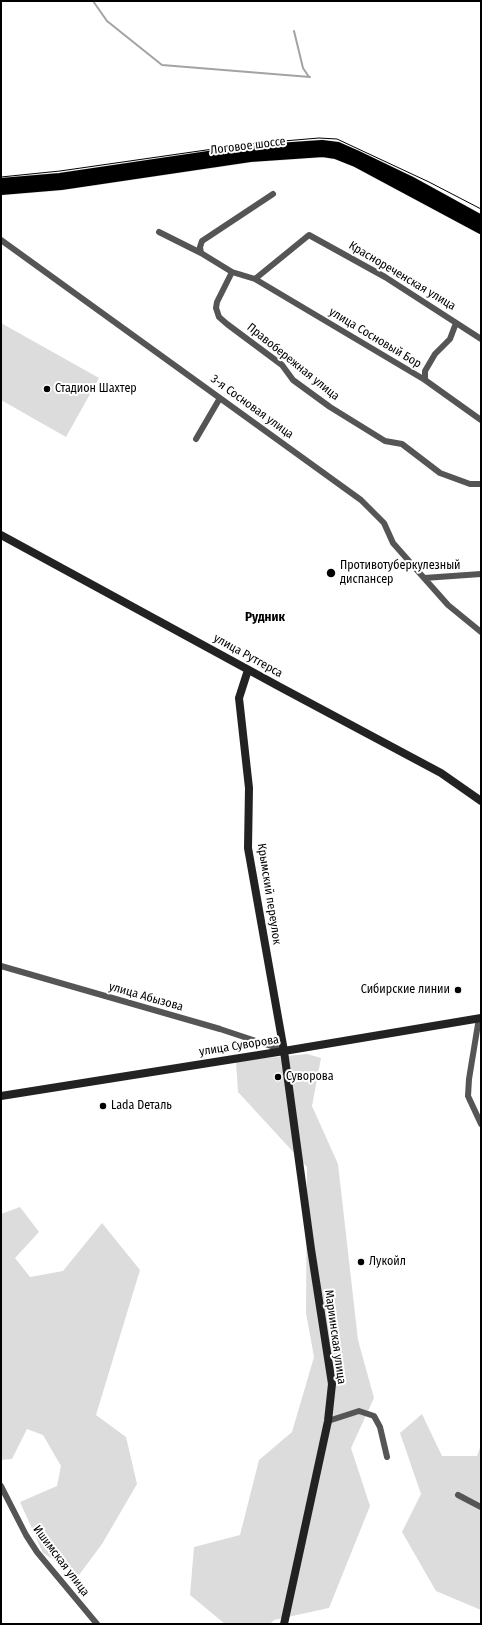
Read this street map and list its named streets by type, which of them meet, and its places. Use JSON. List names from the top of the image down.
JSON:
{
  "streets": {
    "main road": [
      "Логовое шоссе",
      "улица Рутгерса",
      "Крымский переулок",
      "улица Суворова",
      "Мариинская улица"
    ],
    "street": [
      "Краснореченская улица",
      "улица Сосновый Бор",
      "Правобережная улица",
      "3-я Сосновая улица",
      "улица Абызова",
      "Ишимская улица"
    ]
  },
  "crossings": [
    ["Краснореченская улица", "улица Сосновый Бор"],
    ["улица Сосновый Бор", "Правобережная улица"],
    ["улица Рутгерса", "Крымский переулок"],
    ["Крымский переулок", "улица Абызова"],
    ["Крымский переулок", "улица Суворова"],
    ["Крымский переулок", "Мариинская улица"],
    ["улица Абызова", "улица Суворова"],
    ["улица Абызова", "Мариинская улица"],
    ["улица Суворова", "Мариинская улица"]
  ],
  "districts": ["Рудник"],
  "places": [
    "Стадион Шахтер",
    "Противотуберкулезный диспансер",
    "Сибирские линии",
    "Суворова",
    "Lada Dеталь",
    "Лукойл"
  ]
}
